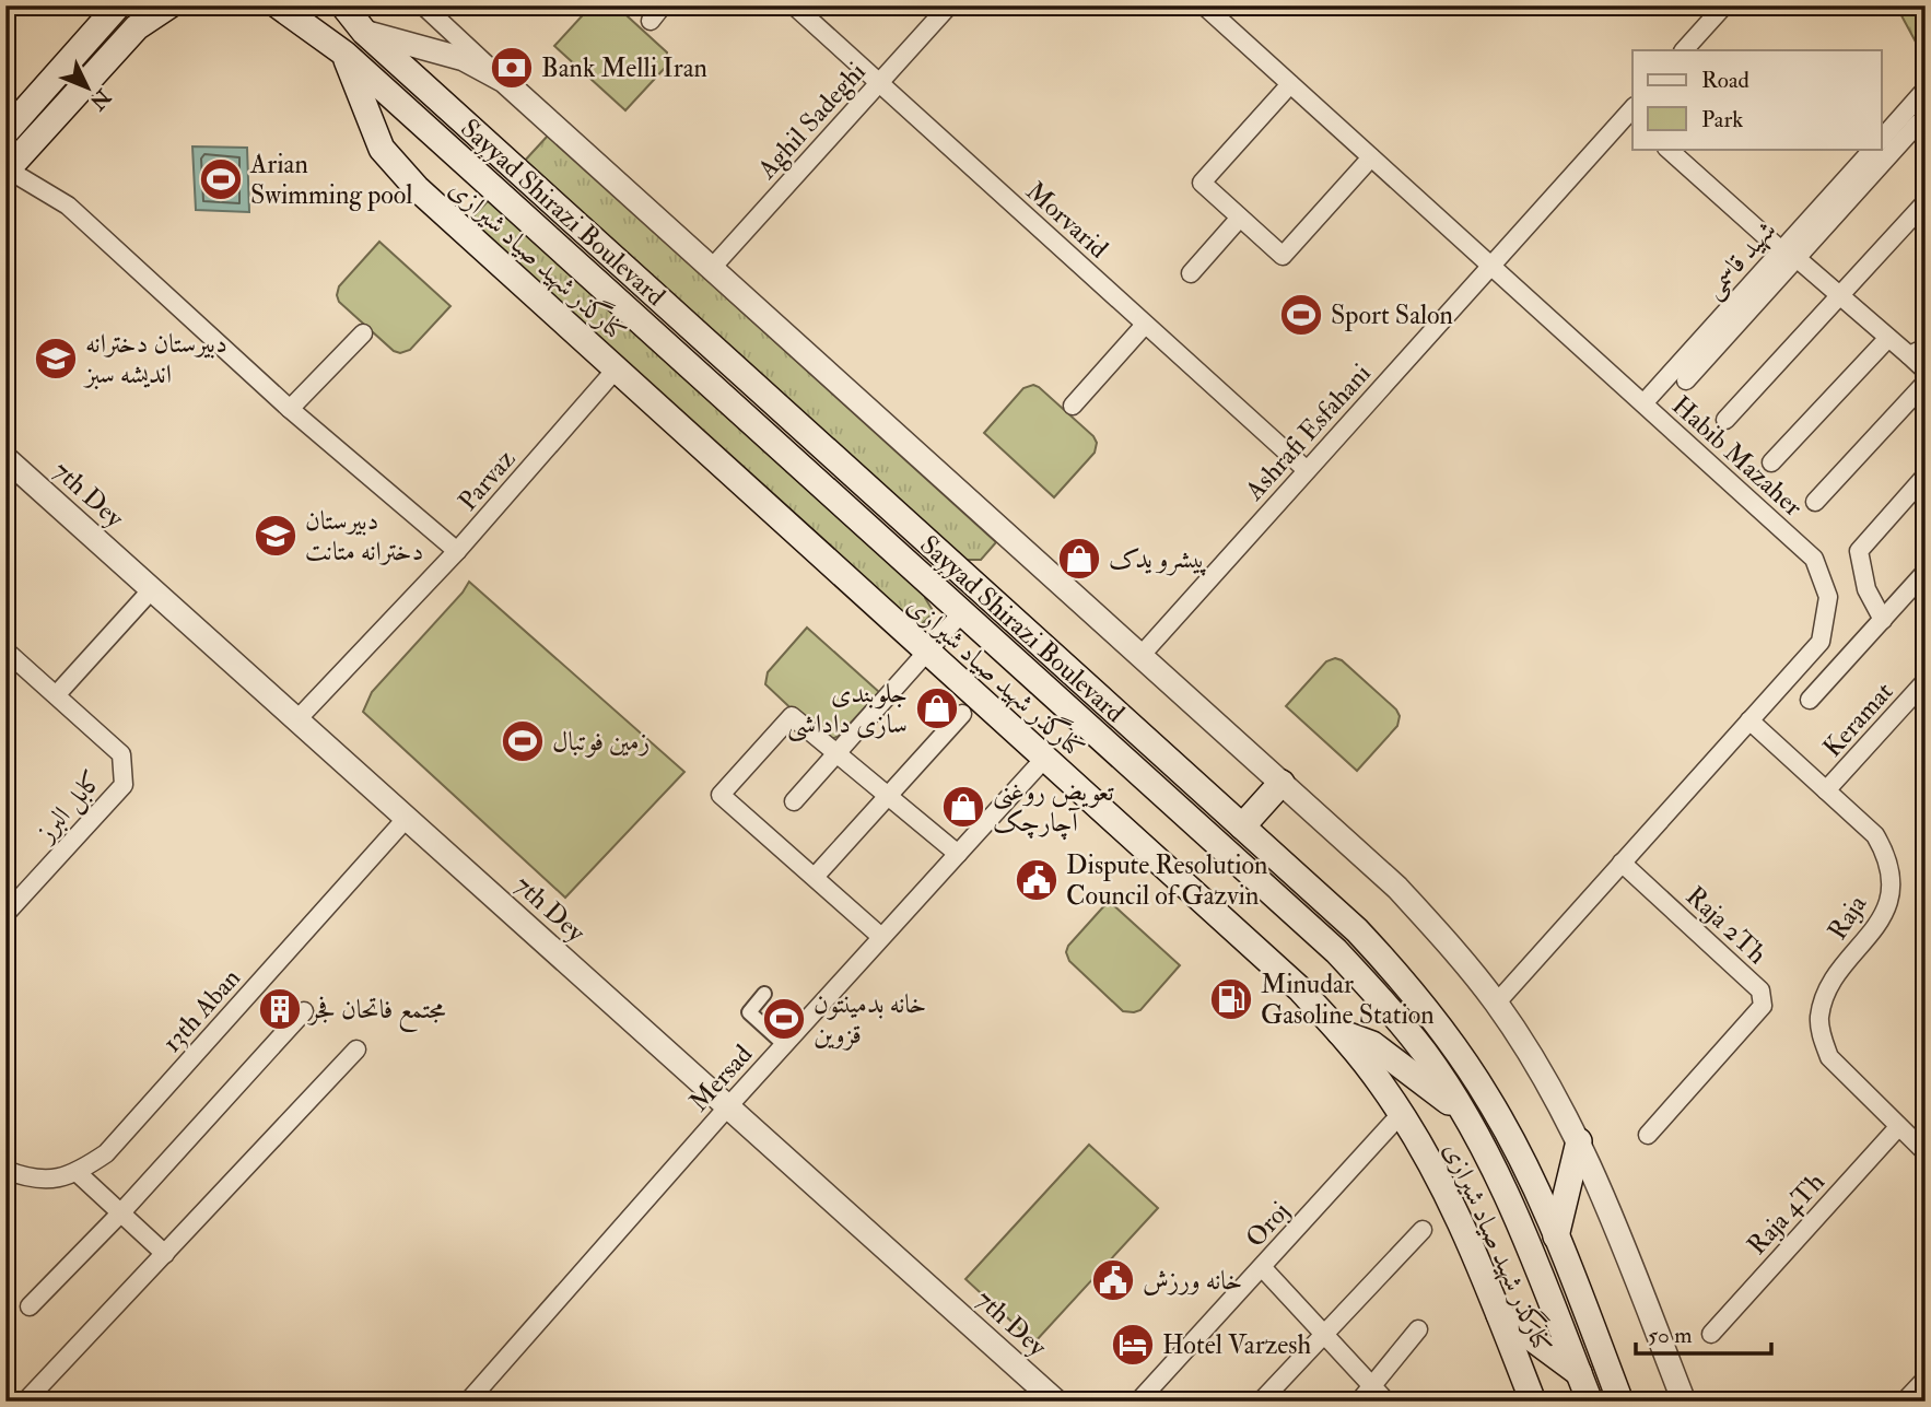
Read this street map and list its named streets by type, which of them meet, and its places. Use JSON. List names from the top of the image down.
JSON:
{
  "streets": {
    "main road": ["Sayyad Shirazi Boulevard", "کنارگذر شهید صیاد شیرازی"],
    "street": [
      "Aghil Sadeghi",
      "Morvarid",
      "شهید قاسمی",
      "Ashrafi Esfahani",
      "Habib Mazaher",
      "Parvaz",
      "7th Dey",
      "Keramat",
      "کابل البرز",
      "Raja",
      "Raja 2Th",
      "13th Aban",
      "Mersad",
      "Raja 4Th",
      "Oroj"
    ]
  },
  "crossings": [
    ["Aghil Sadeghi", "Morvarid"],
    ["Sayyad Shirazi Boulevard", "کنارگذر شهید صیاد شیرازی"],
    ["Morvarid", "Ashrafi Esfahani"],
    ["شهید قاسمی", "Habib Mazaher"],
    ["کنارگذر شهید صیاد شیرازی", "Parvaz"],
    ["کنارگذر شهید صیاد شیرازی", "Mersad"],
    ["کنارگذر شهید صیاد شیرازی", "Oroj"],
    ["Ashrafi Esfahani", "Habib Mazaher"],
    ["Habib Mazaher", "Raja"],
    ["Habib Mazaher", "Raja 2Th"],
    ["Parvaz", "7th Dey"],
    ["7th Dey", "13th Aban"],
    ["7th Dey", "Mersad"],
    ["Keramat", "Raja"],
    ["Raja", "Raja 4Th"]
  ],
  "places": {
    "bank": ["Bank Melli Iran"],
    "sports": [
      "Arian Swimming pool",
      "Sport Salon",
      "زمین فوتبال",
      "خانه بدمینتون قزوین"
    ],
    "school or university": ["دبیرستان دخترانه اندیشه سبز", "دبیرستان دخترانه متانت"],
    "shop": ["پیشرو یدک", "جلوبندی سازی داداشی", "تعویض روغنی آچارچک"],
    "public building": ["Dispute Resolution Council of Gazvin", "خانه ورزش"],
    "fuel station": ["Minudar Gasoline Station"],
    "building": ["مجتمع فاتحان فجر"],
    "hotel": ["Hotel Varzesh"]
  },
  "legend": ["Road", "Park"],
  "scale_bar": "50 m",
  "north": "bottom right"
}
